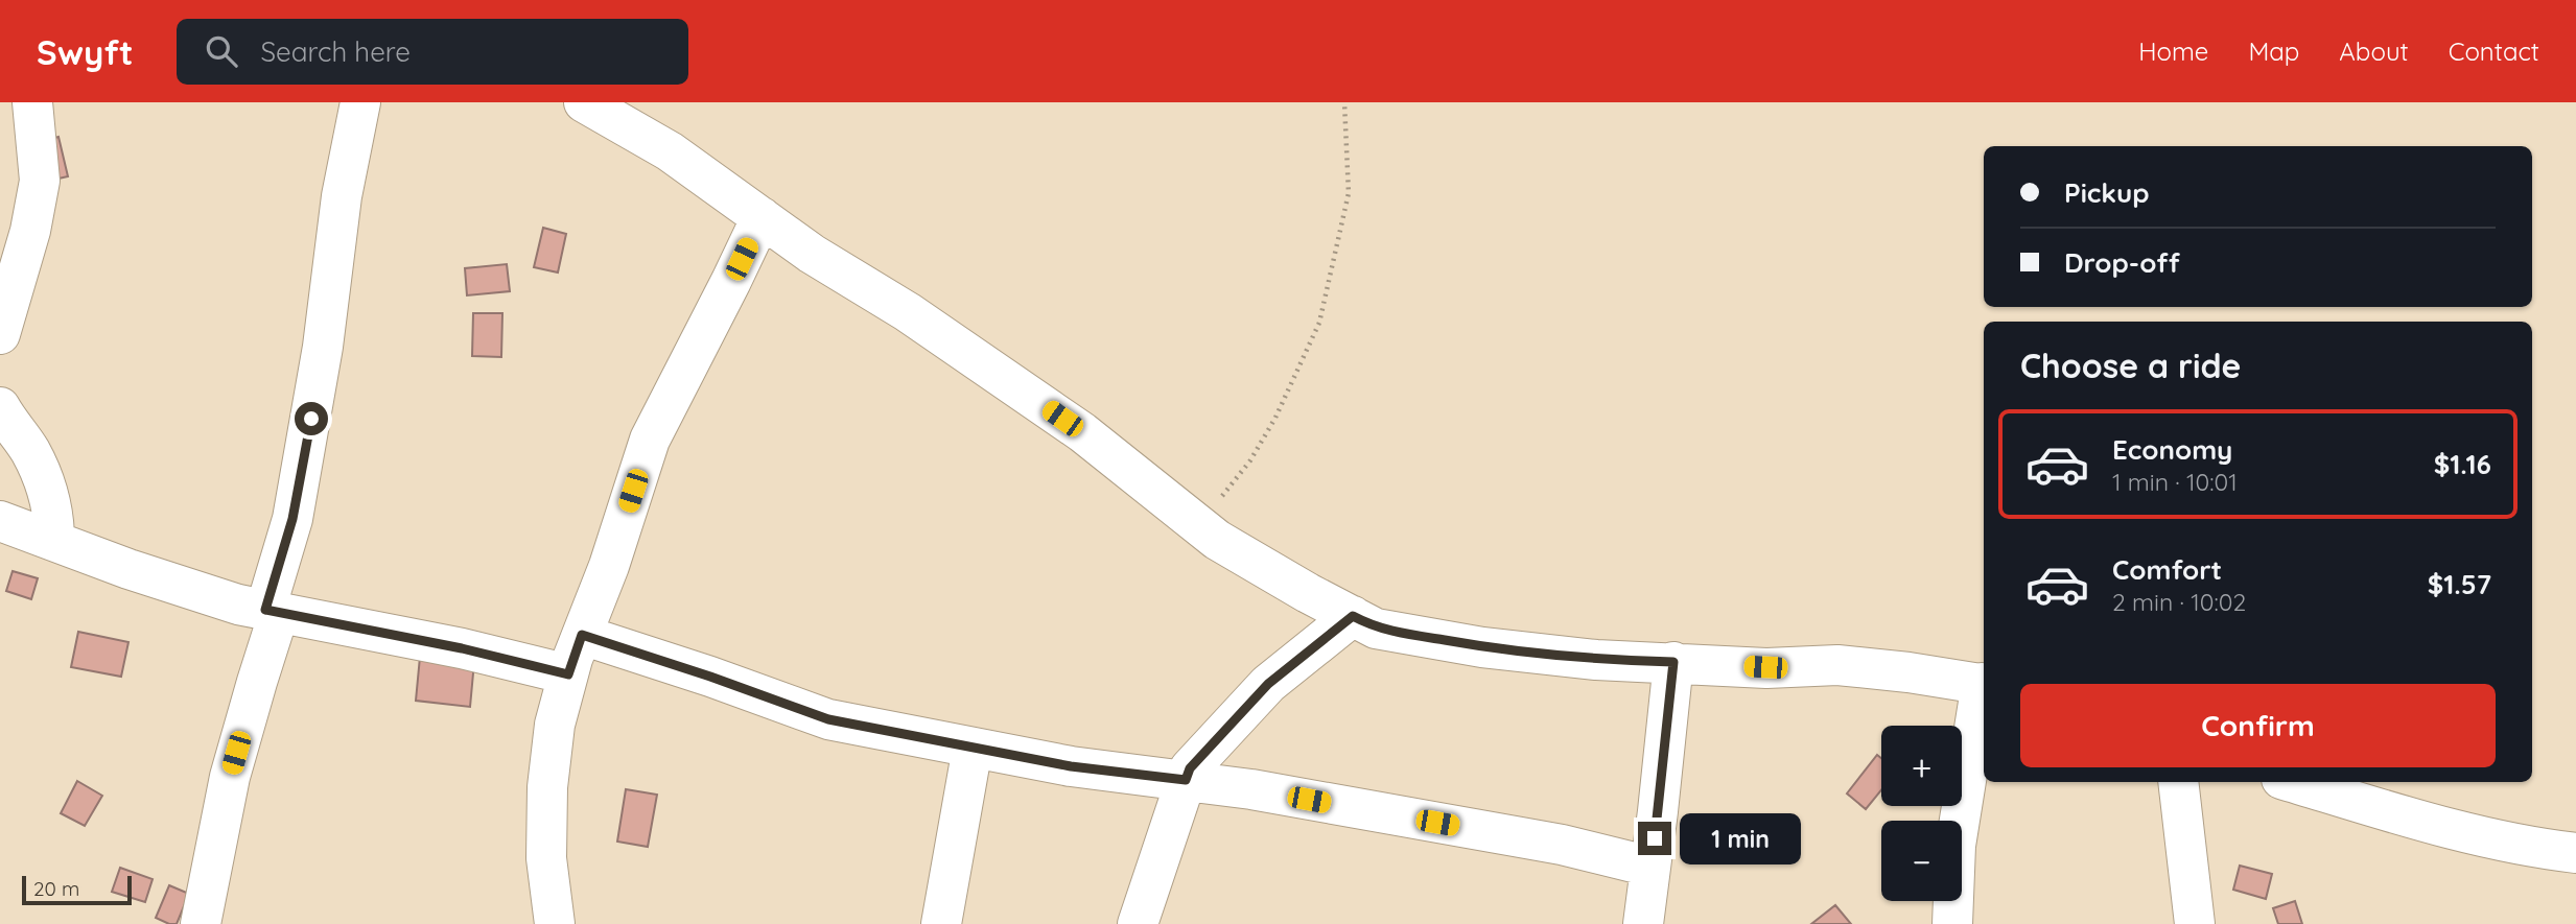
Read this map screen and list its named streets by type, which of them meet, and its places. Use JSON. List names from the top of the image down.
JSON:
{
  "scale_bar": "20 m",
  "page": {
    "header": "Swyft",
    "search": "Search here",
    "nav": [
      "Home",
      "Map",
      "About",
      "Contact"
    ],
    "banner": ["Pickup", "Drop-off"],
    "heading": "Choose a ride",
    "list": [
      {
        "name": "Economy",
        "note": "1 min · 10:01",
        "value": "$1.16"
      },
      {
        "name": "Comfort",
        "note": "2 min · 10:02",
        "value": "$1.57"
      }
    ],
    "buttons": "Confirm",
    "map_buttons": ["+", "−"],
    "bubble": "1 min",
    "scale": "20 m"
  }
}
